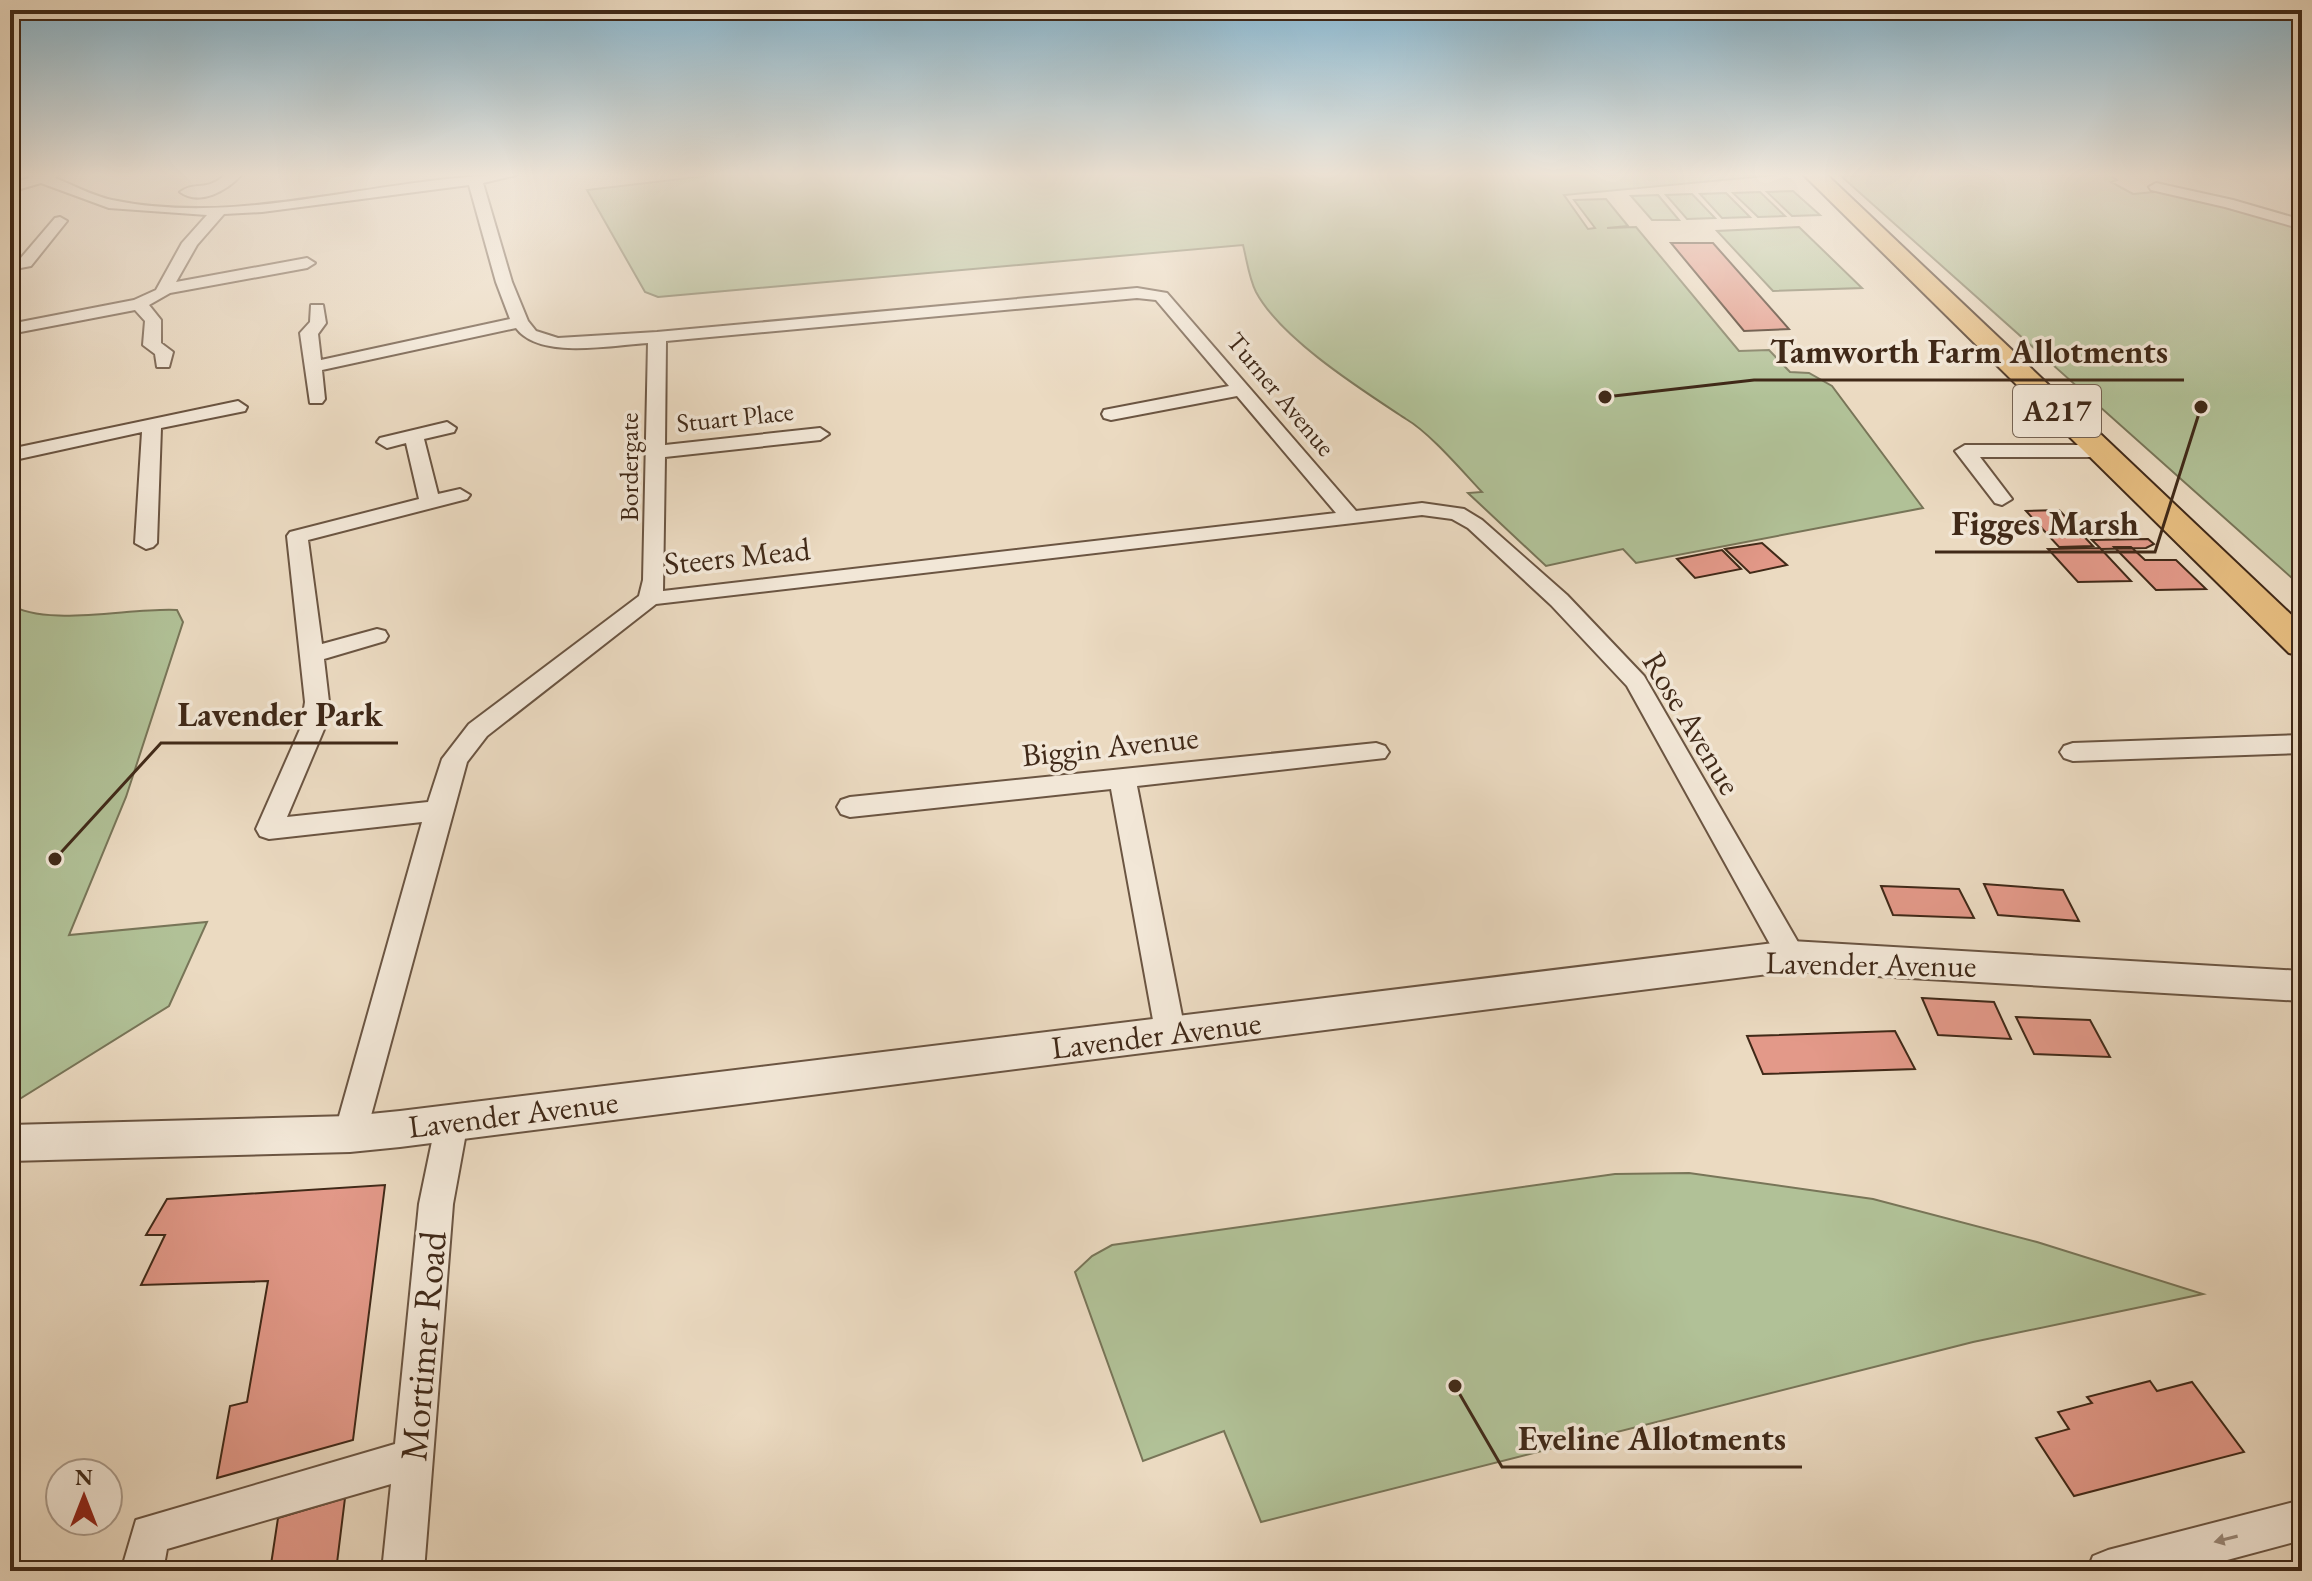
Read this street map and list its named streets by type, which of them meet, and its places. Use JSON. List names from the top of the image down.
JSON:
{
  "streets": {
    "main road": ["A217"],
    "street": [
      "Turner Avenue",
      "Stuart Place",
      "Bordergate",
      "Steers Mead",
      "Rose Avenue",
      "Biggin Avenue",
      "Lavender Avenue",
      "Mortimer Road"
    ]
  },
  "crossings": [
    ["Turner Avenue", "Bordergate"],
    ["Turner Avenue", "Steers Mead"],
    ["Stuart Place", "Bordergate"],
    ["Bordergate", "Steers Mead"],
    ["Steers Mead", "Rose Avenue"],
    ["Steers Mead", "Lavender Avenue"],
    ["Rose Avenue", "Lavender Avenue"],
    ["Lavender Avenue", "Mortimer Road"]
  ],
  "places": [
    "Tamworth Farm Allotments",
    "Figges Marsh",
    "Lavender Park",
    "Eveline Allotments"
  ],
  "north": "top"
}
